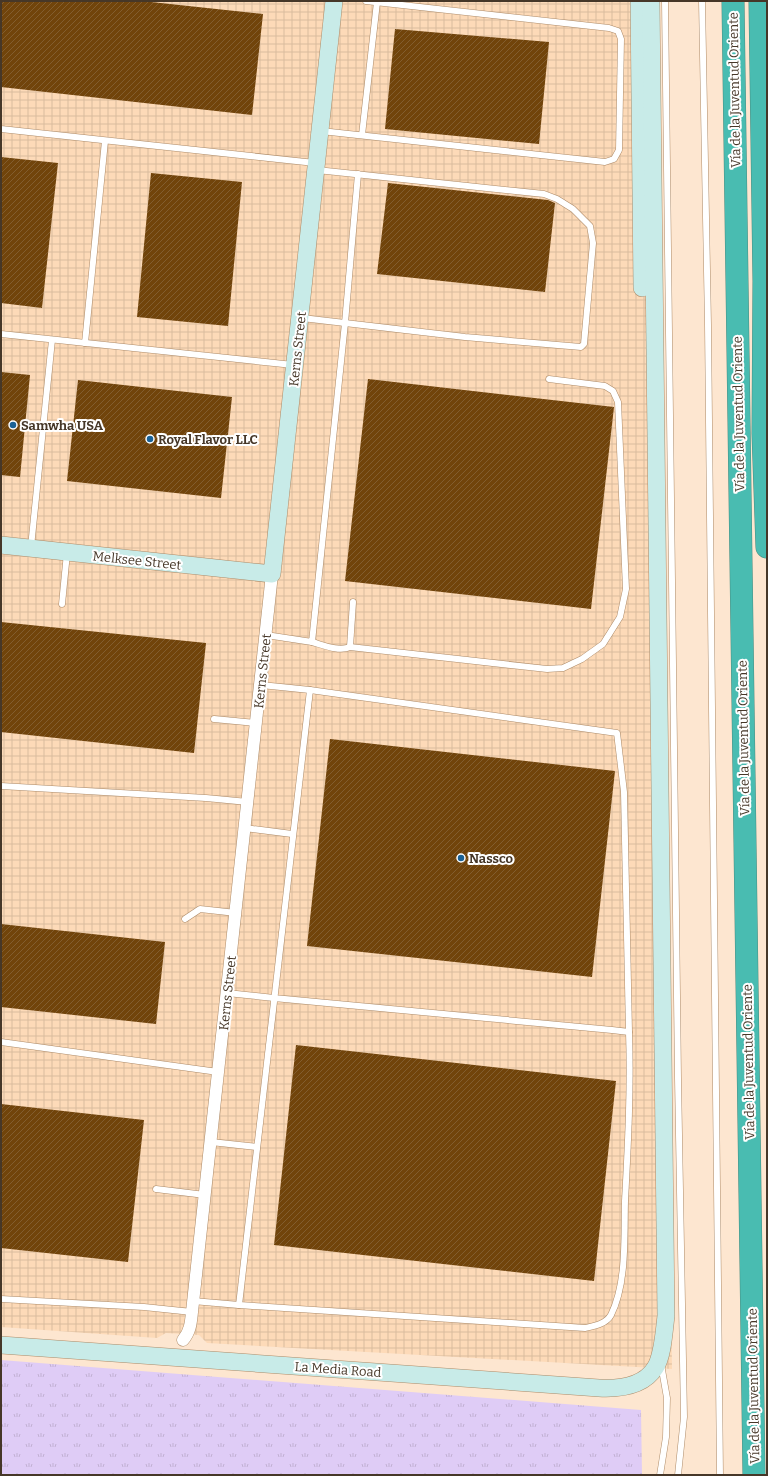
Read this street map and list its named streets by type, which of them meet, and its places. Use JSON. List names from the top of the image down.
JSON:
{
  "streets": {
    "highway": ["Vía de la Juventud Oriente"],
    "main road": ["Kerns Street", "Melksee Street", "La Media Road"]
  },
  "crossings": [
    ["Kerns Street", "Melksee Street"]
  ],
  "places": ["Samwha USA", "Royal Flavor LLC", "Nassco"]
}
